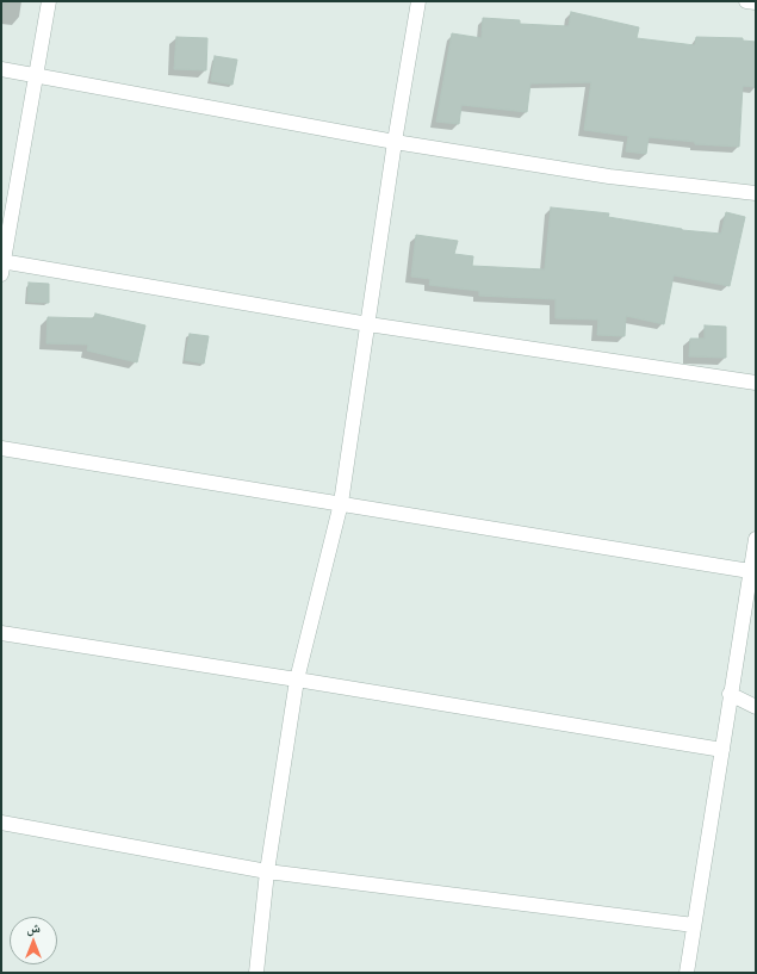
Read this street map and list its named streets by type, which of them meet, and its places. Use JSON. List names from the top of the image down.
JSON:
{
  "north": "top"
}
